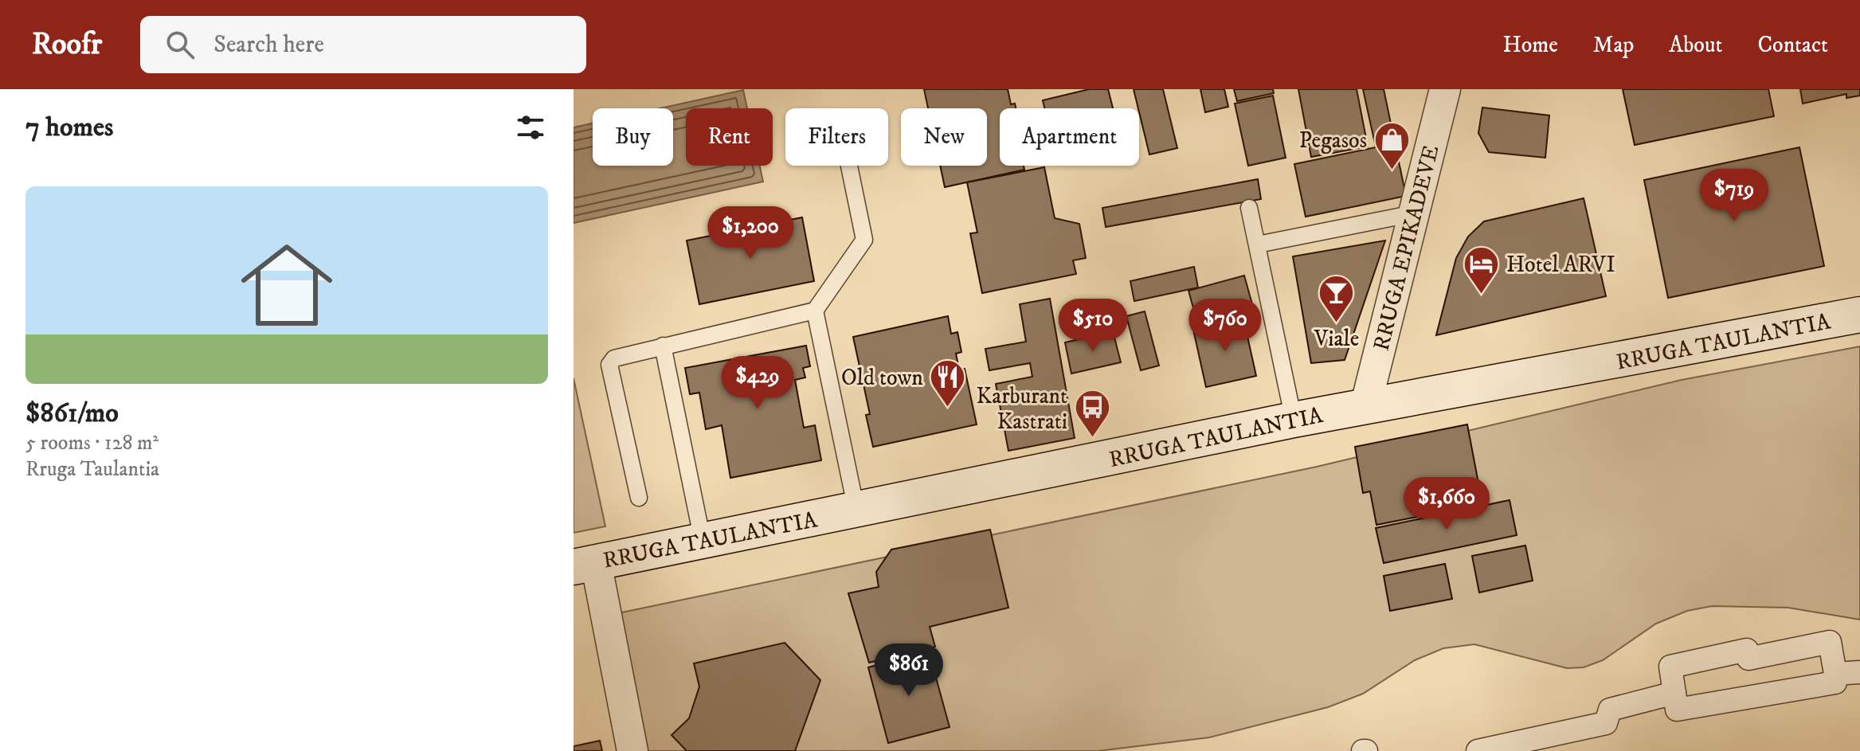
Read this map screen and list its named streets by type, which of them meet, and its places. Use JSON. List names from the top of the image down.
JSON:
{
  "streets": {
    "main road": ["RRUGA TAULANTIA"],
    "street": ["RRUGA EPIKADEVE"]
  },
  "crossings": [
    ["RRUGA EPIKADEVE", "RRUGA TAULANTIA"]
  ],
  "places": {
    "shop": ["Pegasos"],
    "hotel": ["Hotel ARVI"],
    "bar": ["Viale"],
    "restaurant": ["Old town"],
    "bus stop": ["Karburant Kastrati"]
  },
  "page": {
    "header": "Roofr",
    "search": "Search here",
    "nav": [
      "Home",
      "Map",
      "About",
      "Contact"
    ],
    "heading": "7 homes",
    "chip": [
      "Buy",
      "Rent",
      "Filters",
      "New",
      "Apartment"
    ],
    "list": [
      {
        "name": "$861/mo",
        "note": "5 rooms · 128 m² · Rruga Taulantia"
      }
    ],
    "price": [
      "$719",
      "$1,200",
      "$510",
      "$760",
      "$429",
      "$1,660",
      "$861"
    ]
  }
}
